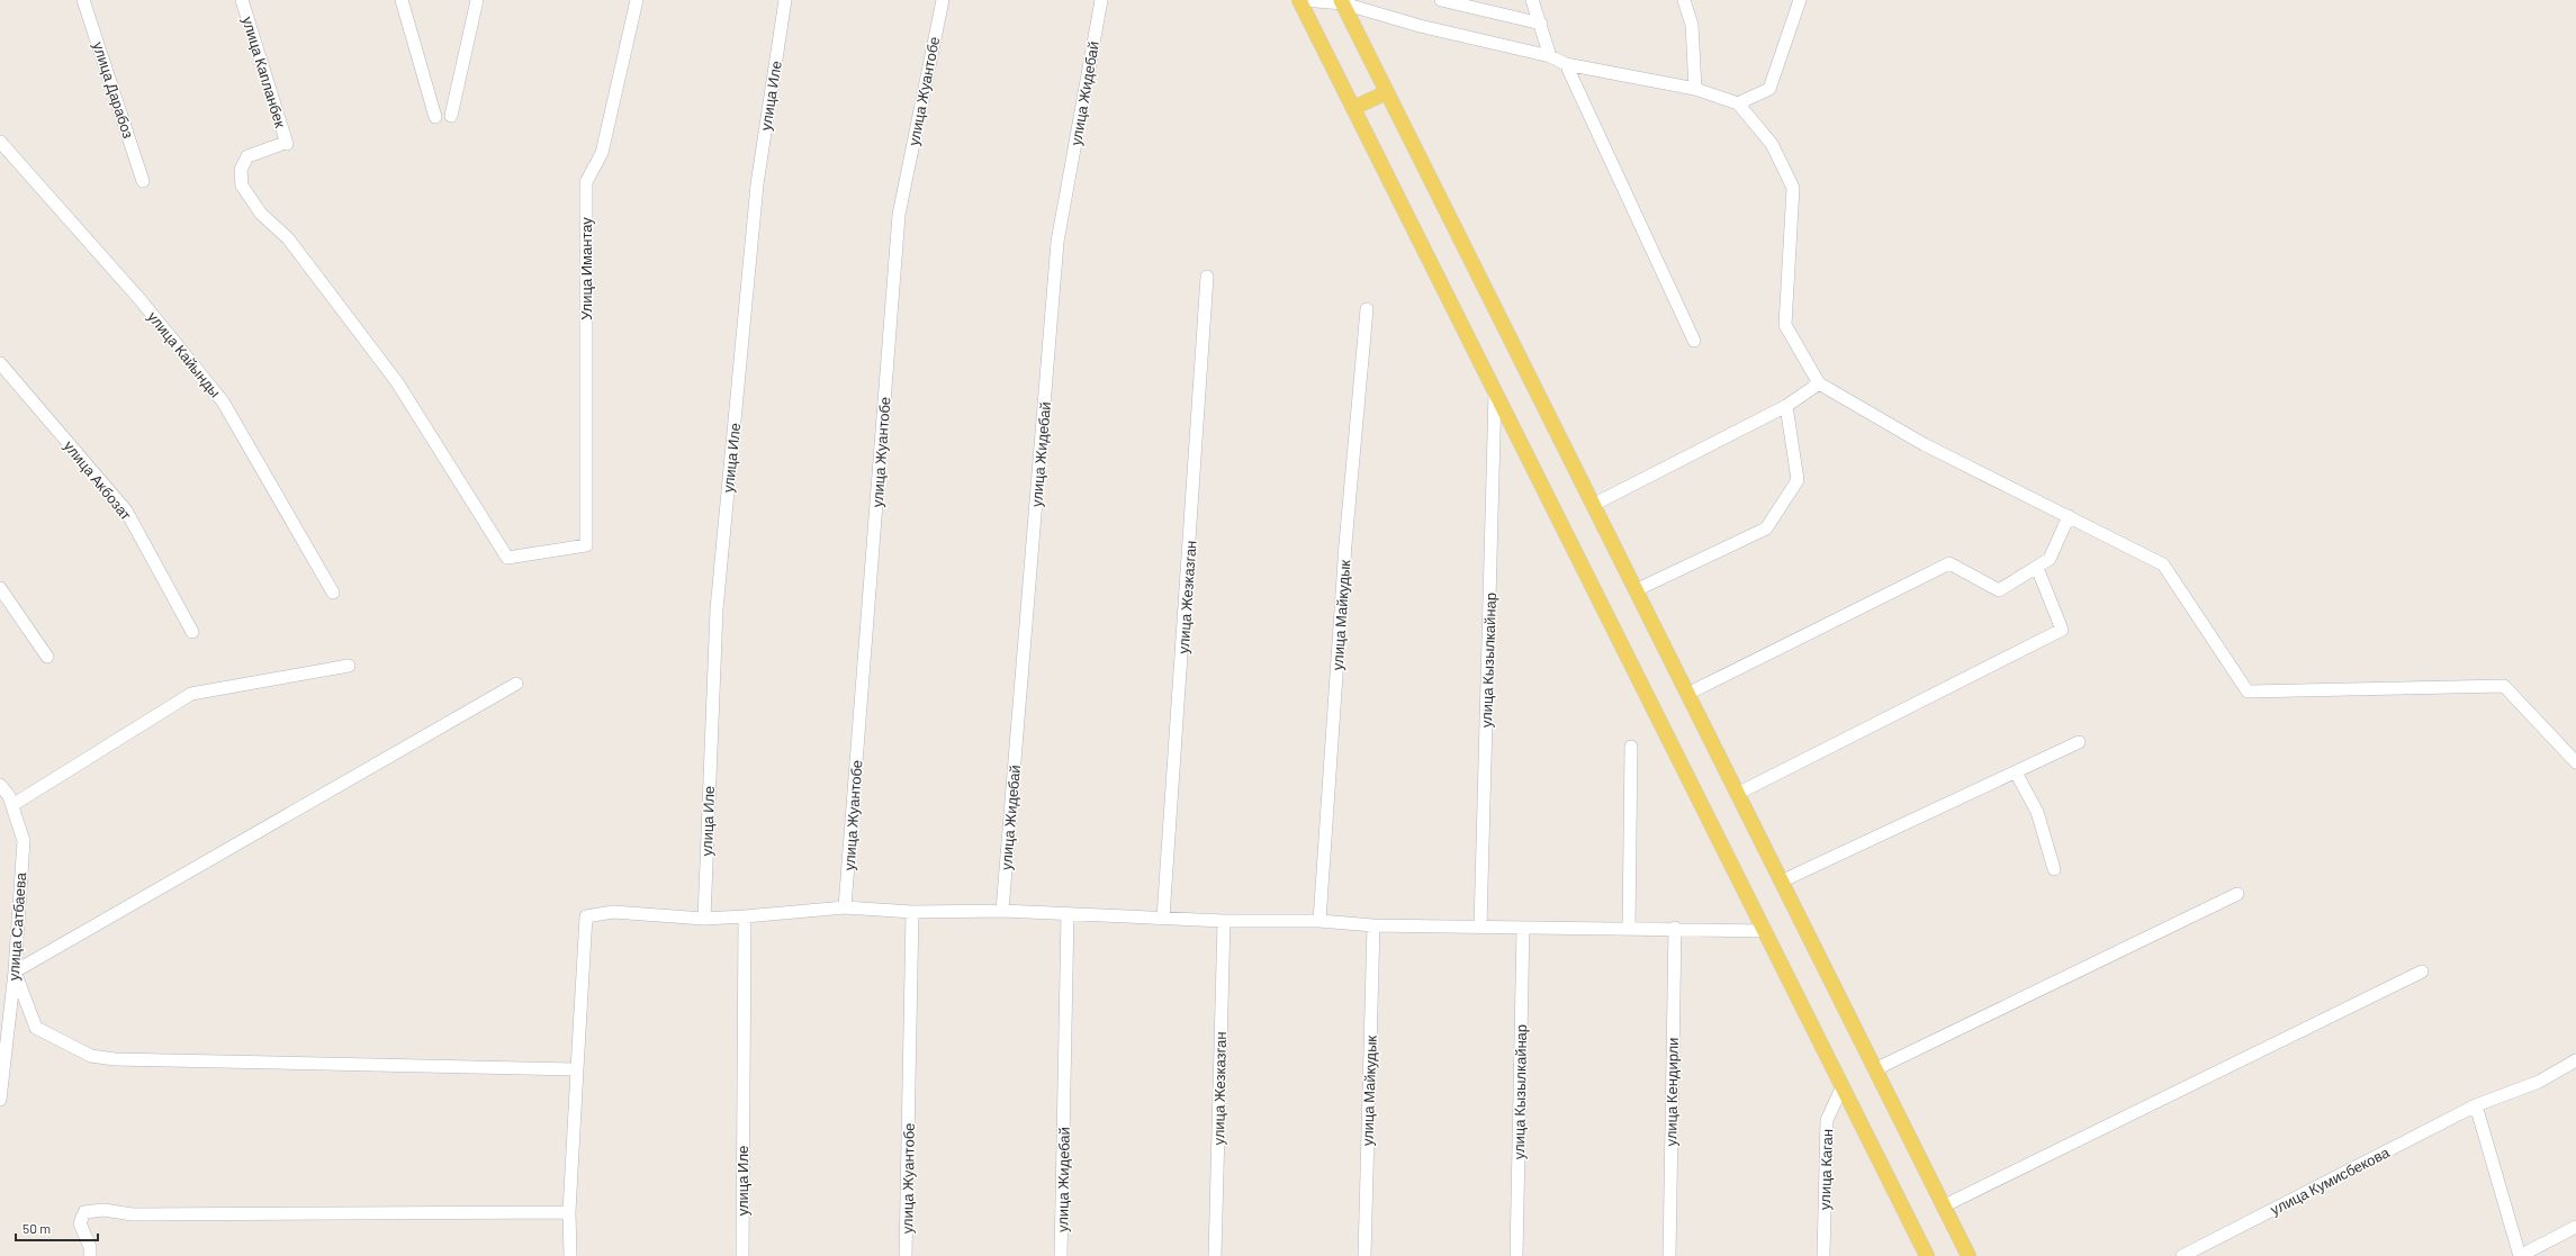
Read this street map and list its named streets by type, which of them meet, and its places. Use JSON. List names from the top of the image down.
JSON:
{
  "streets": {
    "street": [
      "улица Капланбек",
      "улица Дарабоз",
      "улица Жуантобе",
      "улица Жидебай",
      "улица Иле",
      "Улица Имантау",
      "улица Кайынды",
      "улица Акбозат",
      "улица Жезказган",
      "улица Майкудык",
      "улица Кызылкайнар",
      "улица Сатбаева",
      "улица Кендирли",
      "улица Каган",
      "улица Кумисбекова"
    ]
  },
  "crossings": [
    ["улица Капланбек", "Улица Имантау"]
  ],
  "scale_bar": "50 m"
}
